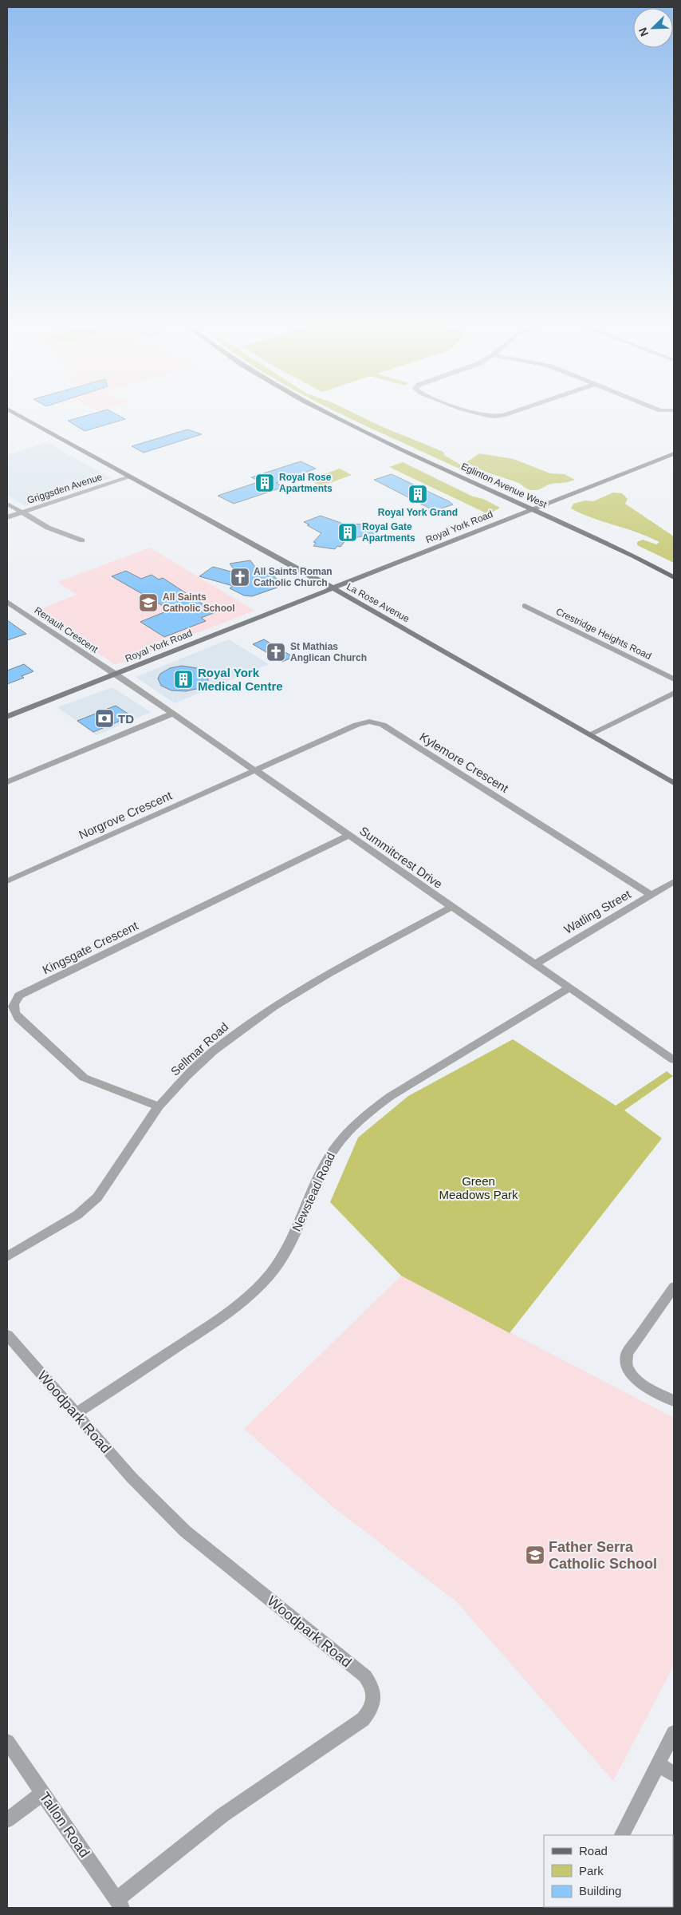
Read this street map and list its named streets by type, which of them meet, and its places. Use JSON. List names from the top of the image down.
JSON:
{
  "streets": {
    "main road": ["Eglinton Avenue West"],
    "street": [
      "Griggsden Avenue",
      "Royal York Road",
      "La Rose Avenue",
      "Renault Crescent",
      "Crestridge Heights Road",
      "Kylemore Crescent",
      "Norgrove Crescent",
      "Summitcrest Drive",
      "Watling Street",
      "Kingsgate Crescent",
      "Sellmar Road",
      "Newstead Road",
      "Woodpark Road",
      "Tallon Road"
    ]
  },
  "crossings": [
    ["Eglinton Avenue West", "Royal York Road"],
    ["Griggsden Avenue", "La Rose Avenue"],
    ["Royal York Road", "La Rose Avenue"],
    ["Royal York Road", "Renault Crescent"],
    ["Royal York Road", "Summitcrest Drive"],
    ["Renault Crescent", "Summitcrest Drive"],
    ["Kylemore Crescent", "Norgrove Crescent"],
    ["Kylemore Crescent", "Summitcrest Drive"],
    ["Kylemore Crescent", "Watling Street"],
    ["Norgrove Crescent", "Summitcrest Drive"],
    ["Summitcrest Drive", "Watling Street"],
    ["Summitcrest Drive", "Kingsgate Crescent"],
    ["Summitcrest Drive", "Sellmar Road"],
    ["Summitcrest Drive", "Newstead Road"],
    ["Kingsgate Crescent", "Sellmar Road"],
    ["Newstead Road", "Woodpark Road"],
    ["Woodpark Road", "Tallon Road"]
  ],
  "parks": ["Green Meadows Park"],
  "places": {
    "building": [
      "Royal Rose Apartments",
      "Royal York Grand",
      "Royal Gate Apartments",
      "Royal York Medical Centre"
    ],
    "church": ["All Saints Roman Catholic Church", "St Mathias Anglican Church"],
    "school or university": ["All Saints Catholic School", "Father Serra Catholic School"],
    "bank": ["TD"]
  },
  "legend": ["Road", "Park", "Building"],
  "north": "bottom left"
}
